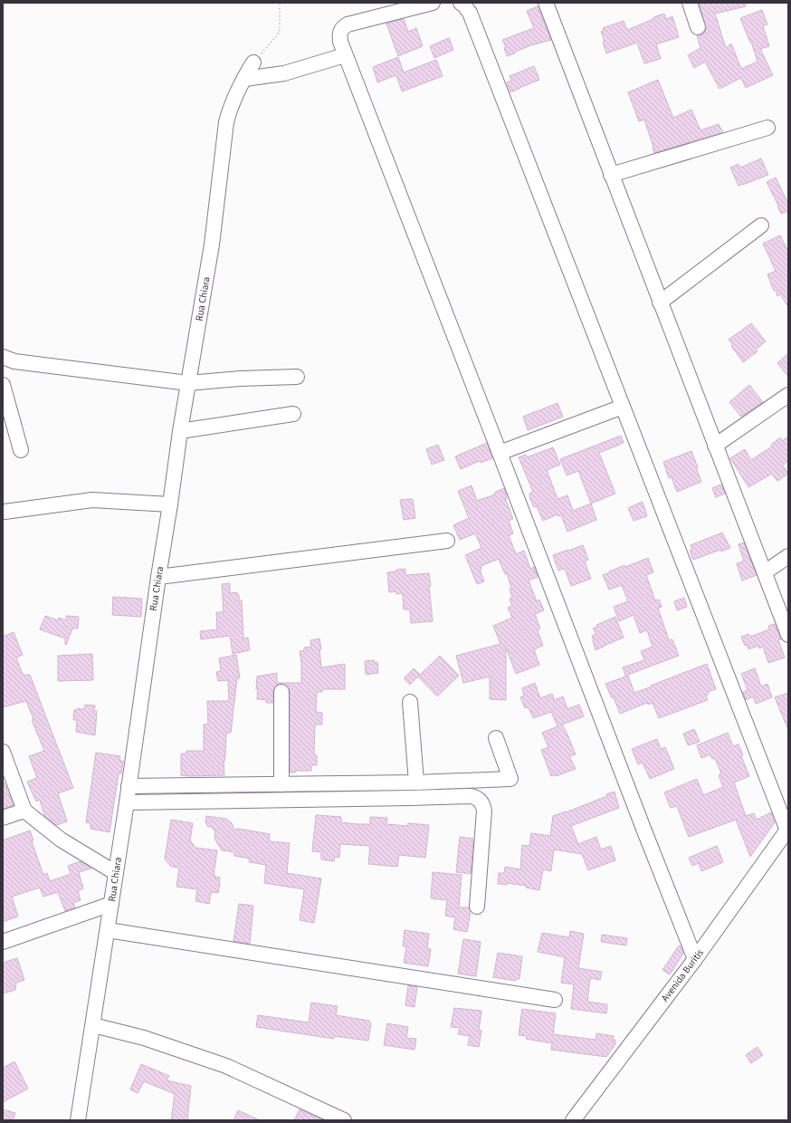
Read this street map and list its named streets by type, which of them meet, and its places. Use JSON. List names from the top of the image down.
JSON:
{
  "streets": {
    "street": ["Rua Chiara", "Avenida Buritis"]
  }
}
